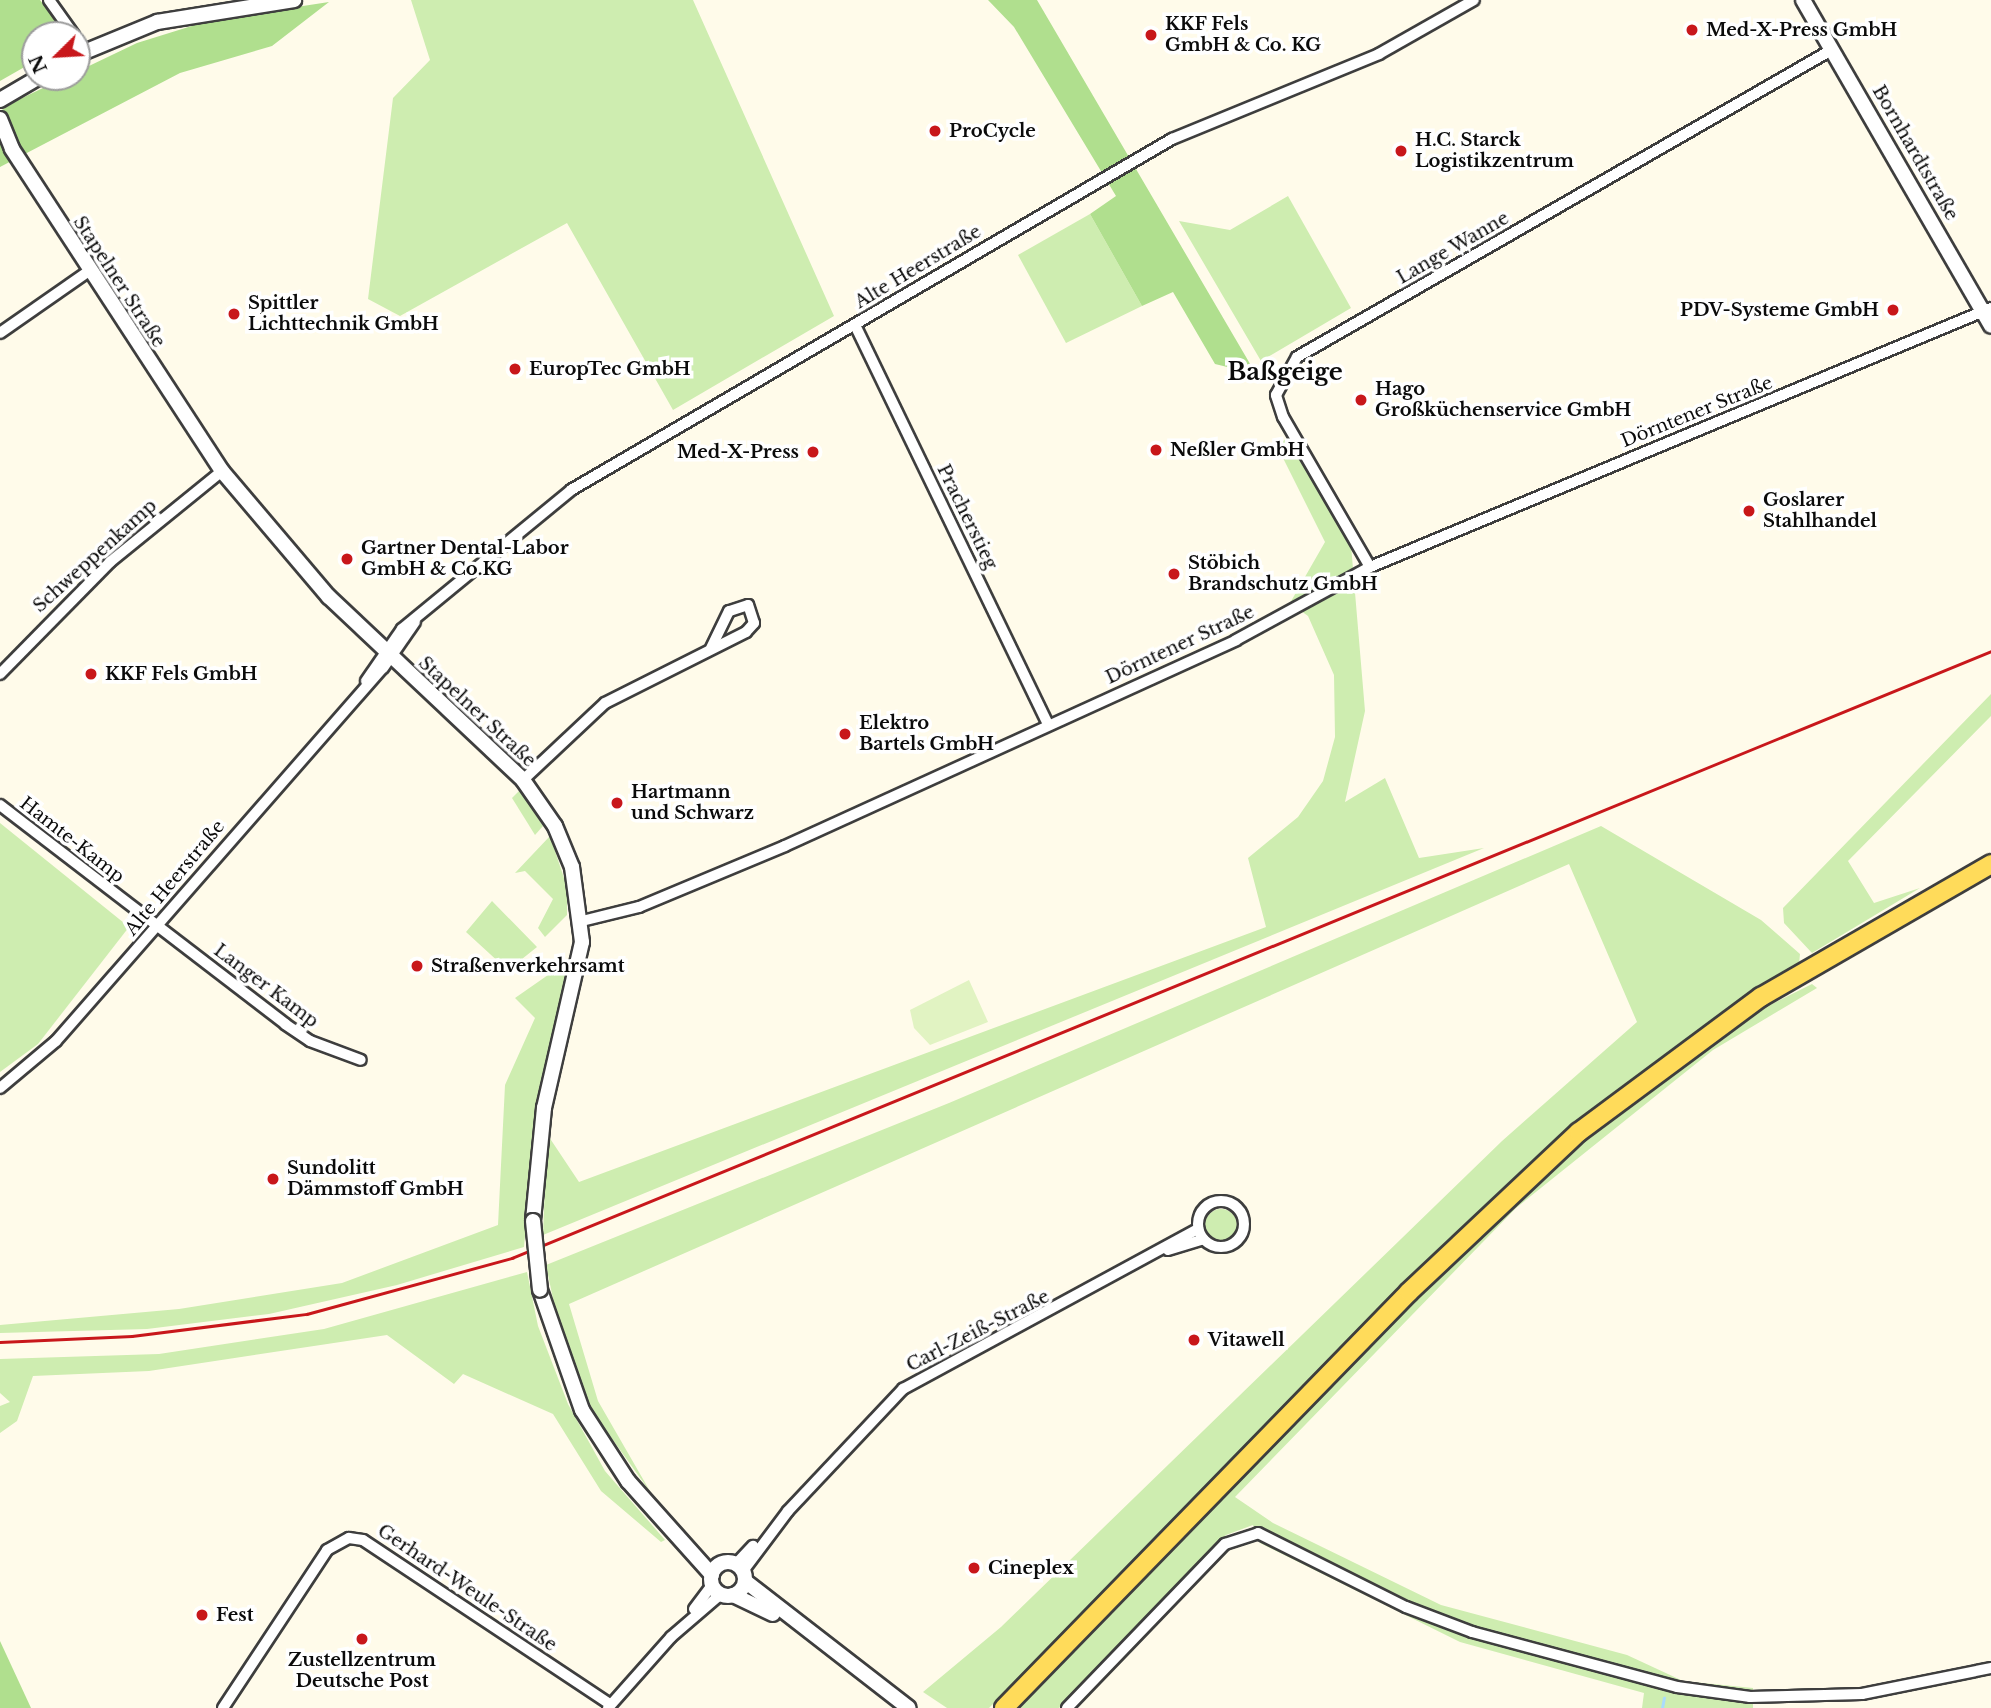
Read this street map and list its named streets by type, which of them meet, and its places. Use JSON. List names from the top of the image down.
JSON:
{
  "streets": {
    "street": [
      "Bornhardtstraße",
      "Lange Wanne",
      "Alte Heerstraße",
      "Stapelner Straße",
      "Dörntener Straße",
      "Pracherstieg",
      "Schweppenkamp",
      "Hamte-Kamp",
      "Langer Kamp",
      "Carl-Zeiß-Straße",
      "Gerhard-Weule-Straße"
    ]
  },
  "crossings": [
    ["Bornhardtstraße", "Lange Wanne"],
    ["Bornhardtstraße", "Dörntener Straße"],
    ["Lange Wanne", "Dörntener Straße"],
    ["Alte Heerstraße", "Stapelner Straße"],
    ["Alte Heerstraße", "Pracherstieg"],
    ["Alte Heerstraße", "Hamte-Kamp"],
    ["Alte Heerstraße", "Langer Kamp"],
    ["Stapelner Straße", "Dörntener Straße"],
    ["Stapelner Straße", "Schweppenkamp"],
    ["Stapelner Straße", "Carl-Zeiß-Straße"],
    ["Stapelner Straße", "Gerhard-Weule-Straße"],
    ["Dörntener Straße", "Pracherstieg"],
    ["Hamte-Kamp", "Langer Kamp"],
    ["Carl-Zeiß-Straße", "Gerhard-Weule-Straße"]
  ],
  "districts": ["Baßgeige"],
  "places": [
    "Med-X-Press GmbH",
    "KKF Fels GmbH & Co. KG",
    "ProCycle",
    "H.C. Starck Logistikzentrum",
    "PDV-Systeme GmbH",
    "Spittler Lichttechnik GmbH",
    "EuropTec GmbH",
    "Hago Großküchenservice GmbH",
    "Neßler GmbH",
    "Med-X-Press",
    "Goslarer Stahlhandel",
    "Gartner Dental-Labor GmbH & Co.KG",
    "Stöbich Brandschutz GmbH",
    "KKF Fels GmbH",
    "Elektro Bartels GmbH",
    "Hartmann und Schwarz",
    "Straßenverkehrsamt",
    "Sundolitt Dämmstoff GmbH",
    "Vitawell",
    "Cineplex",
    "Fest",
    "Zustellzentrum Deutsche Post"
  ],
  "north": "bottom left"
}
